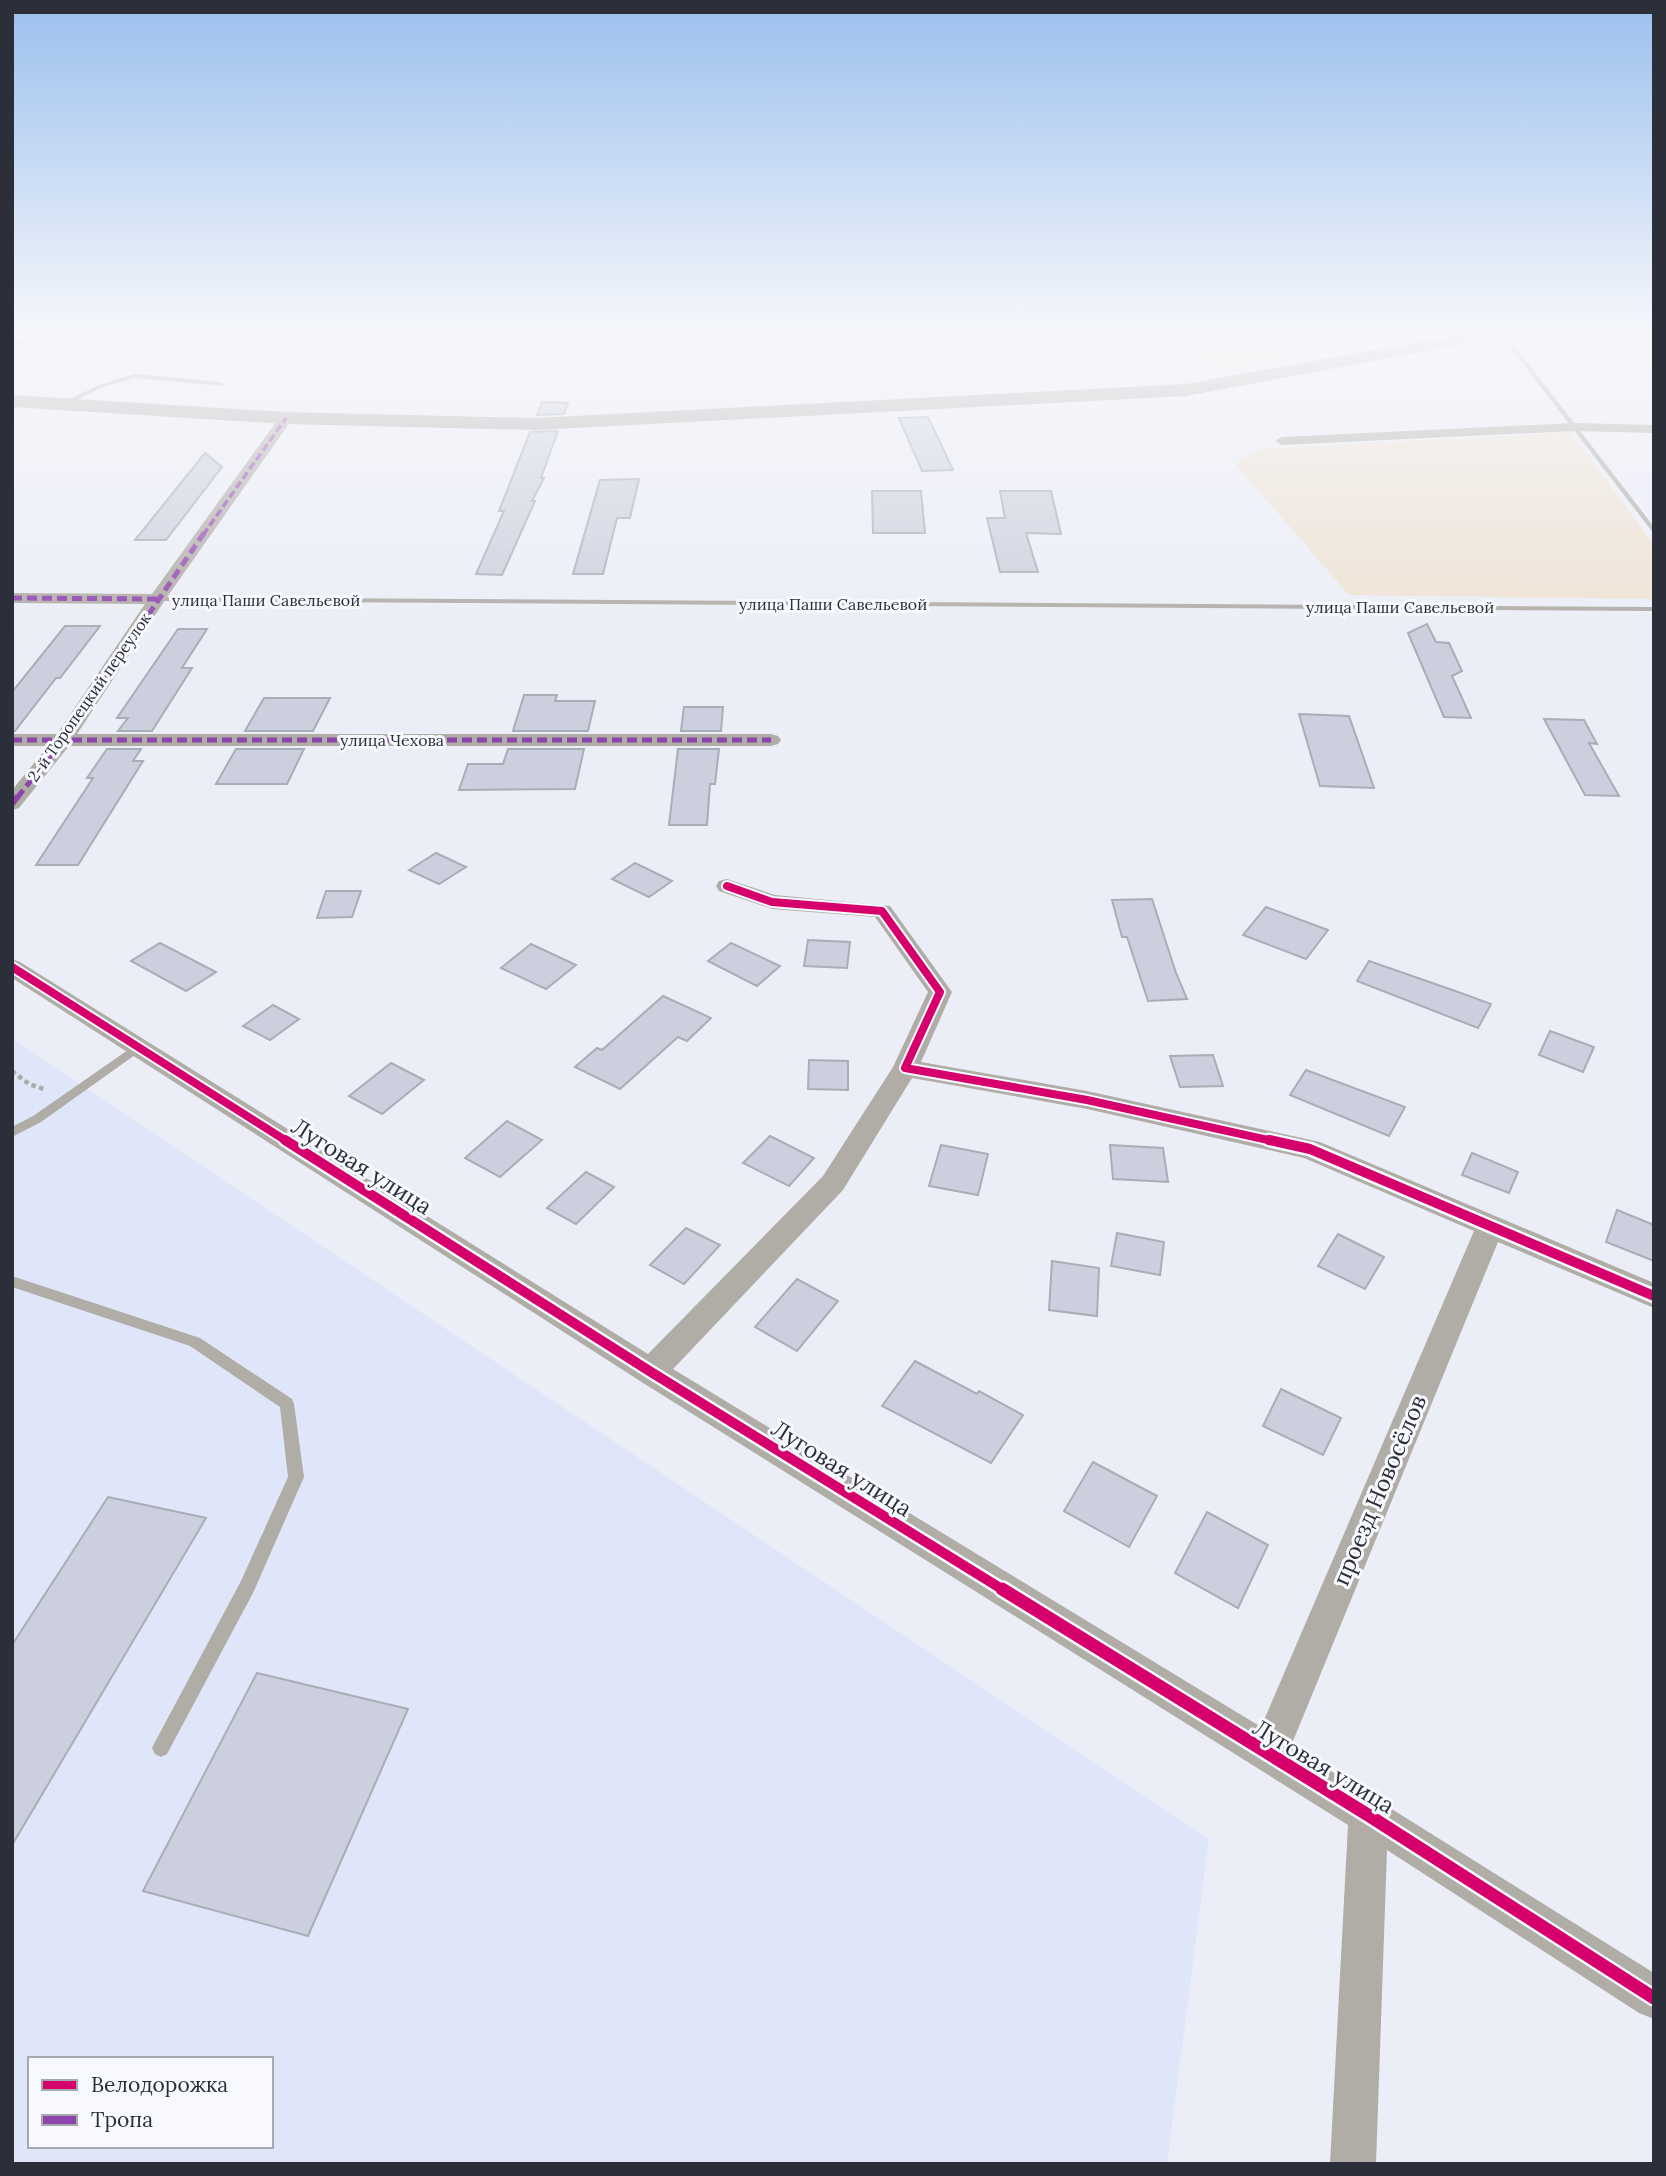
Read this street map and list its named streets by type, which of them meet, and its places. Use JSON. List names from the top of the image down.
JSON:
{
  "streets": {
    "street": [
      "улица Паши Савельевой",
      "2-й Торопецкий переулок",
      "улица Чехова",
      "Луговая улица",
      "проезд Новосёлов"
    ]
  },
  "crossings": [
    ["улица Паши Савельевой", "2-й Торопецкий переулок"],
    ["2-й Торопецкий переулок", "улица Чехова"],
    ["Луговая улица", "проезд Новосёлов"]
  ],
  "legend": ["Велодорожка", "Тропа"]
}
